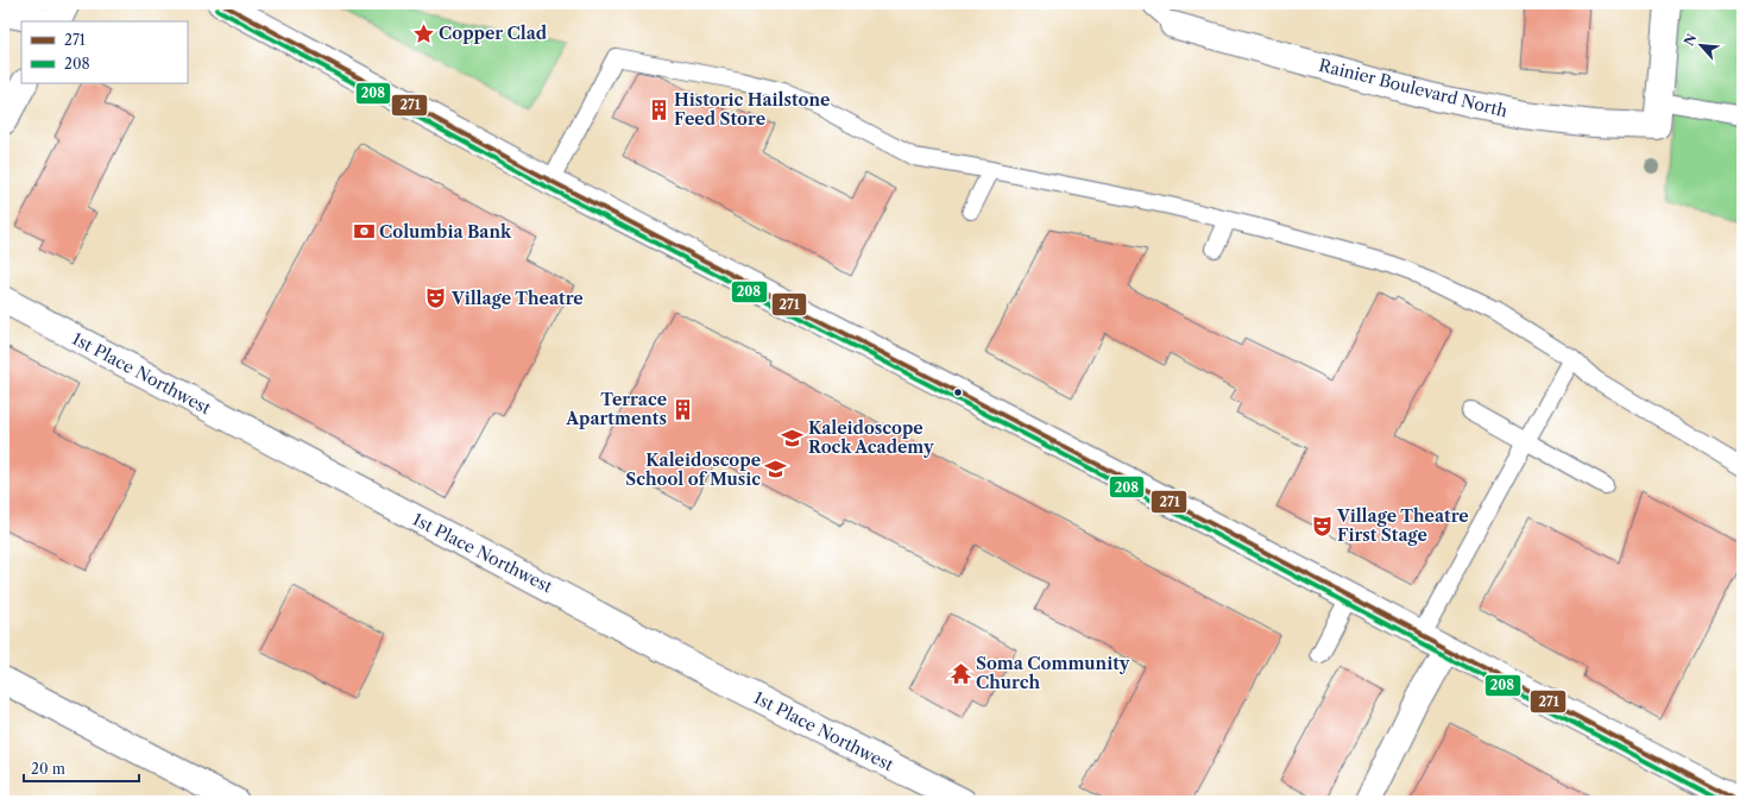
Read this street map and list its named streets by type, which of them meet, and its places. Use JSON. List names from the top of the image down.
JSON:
{
  "streets": {
    "street": ["Rainier Boulevard North", "1st Place Northwest"]
  },
  "places": {
    "place": ["Copper Clad"],
    "building": ["Historic Hailstone Feed Store", "Terrace Apartments"],
    "bank": ["Columbia Bank"],
    "theatre": ["Village Theatre", "Village Theatre First Stage"],
    "school or university": ["Kaleidoscope Rock Academy", "Kaleidoscope School of Music"],
    "temple": ["Soma Community Church"]
  },
  "lines": ["transit line 271", "transit line 208"],
  "legend": ["271", "208"],
  "scale_bar": "20 m",
  "north": "top left"
}
